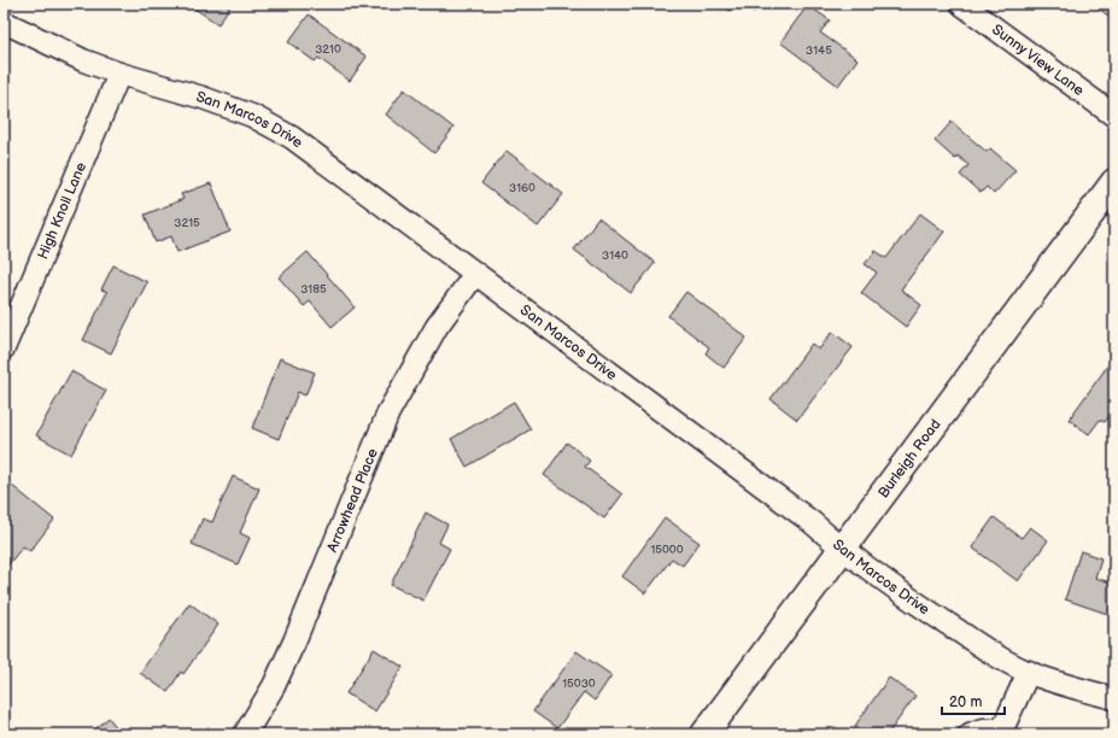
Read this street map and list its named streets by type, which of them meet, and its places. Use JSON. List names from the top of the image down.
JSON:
{
  "streets": {
    "street": [
      "Sunny View Lane",
      "San Marcos Drive",
      "High Knoll Lane",
      "Burleigh Road",
      "Arrowhead Place"
    ]
  },
  "crossings": [
    ["San Marcos Drive", "High Knoll Lane"],
    ["San Marcos Drive", "Burleigh Road"],
    ["San Marcos Drive", "Arrowhead Place"]
  ],
  "house_numbers": [
    "3210",
    "3145",
    "3160",
    "3215",
    "3140",
    "3185",
    "15000",
    "15030"
  ],
  "scale_bar": "20 m"
}
